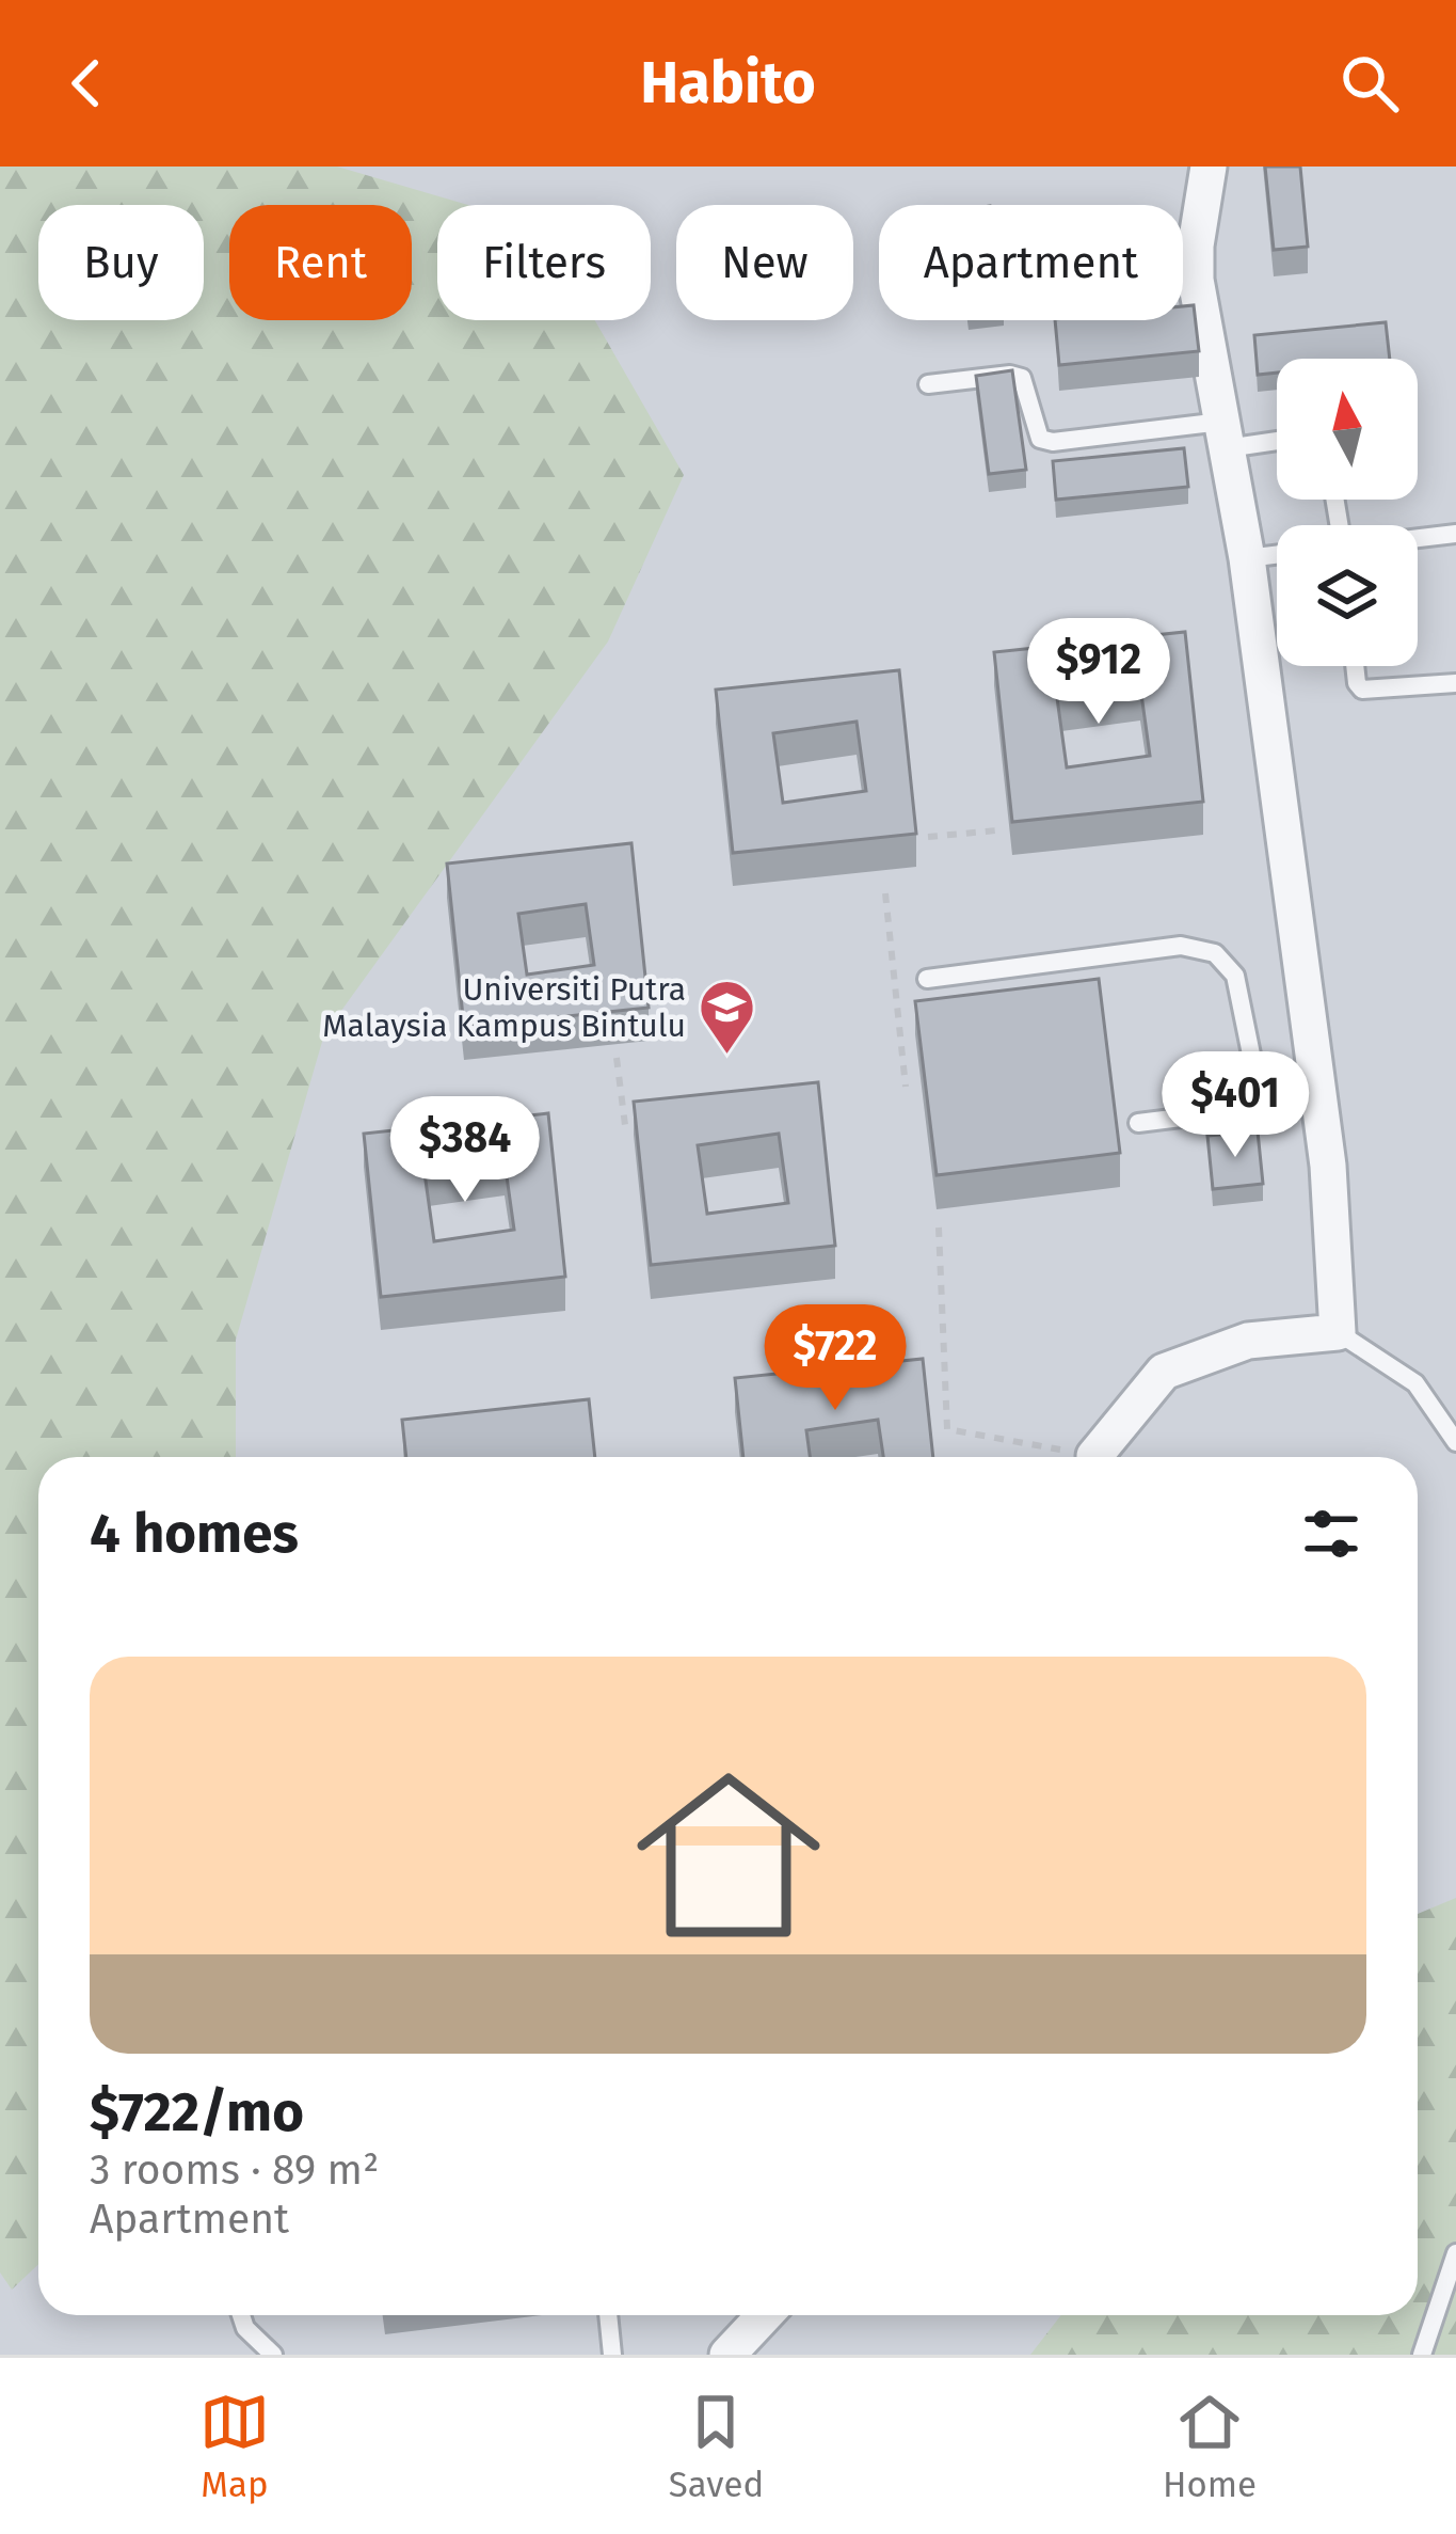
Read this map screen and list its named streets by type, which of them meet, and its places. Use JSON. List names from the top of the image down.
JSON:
{
  "places": {
    "school or university": ["Universiti Putra Malaysia Kampus Bintulu"]
  },
  "north": "top",
  "page": {
    "header": "Habito",
    "chip": [
      "Buy",
      "Rent",
      "Filters",
      "New",
      "Apartment"
    ],
    "price": [
      "$912",
      "$401",
      "$384",
      "$722"
    ],
    "heading": "4 homes",
    "list": [
      {
        "name": "$722/mo",
        "note": "3 rooms · 89 m² · Apartment"
      }
    ],
    "tabs": ["Map", "Saved", "Home"]
  }
}
